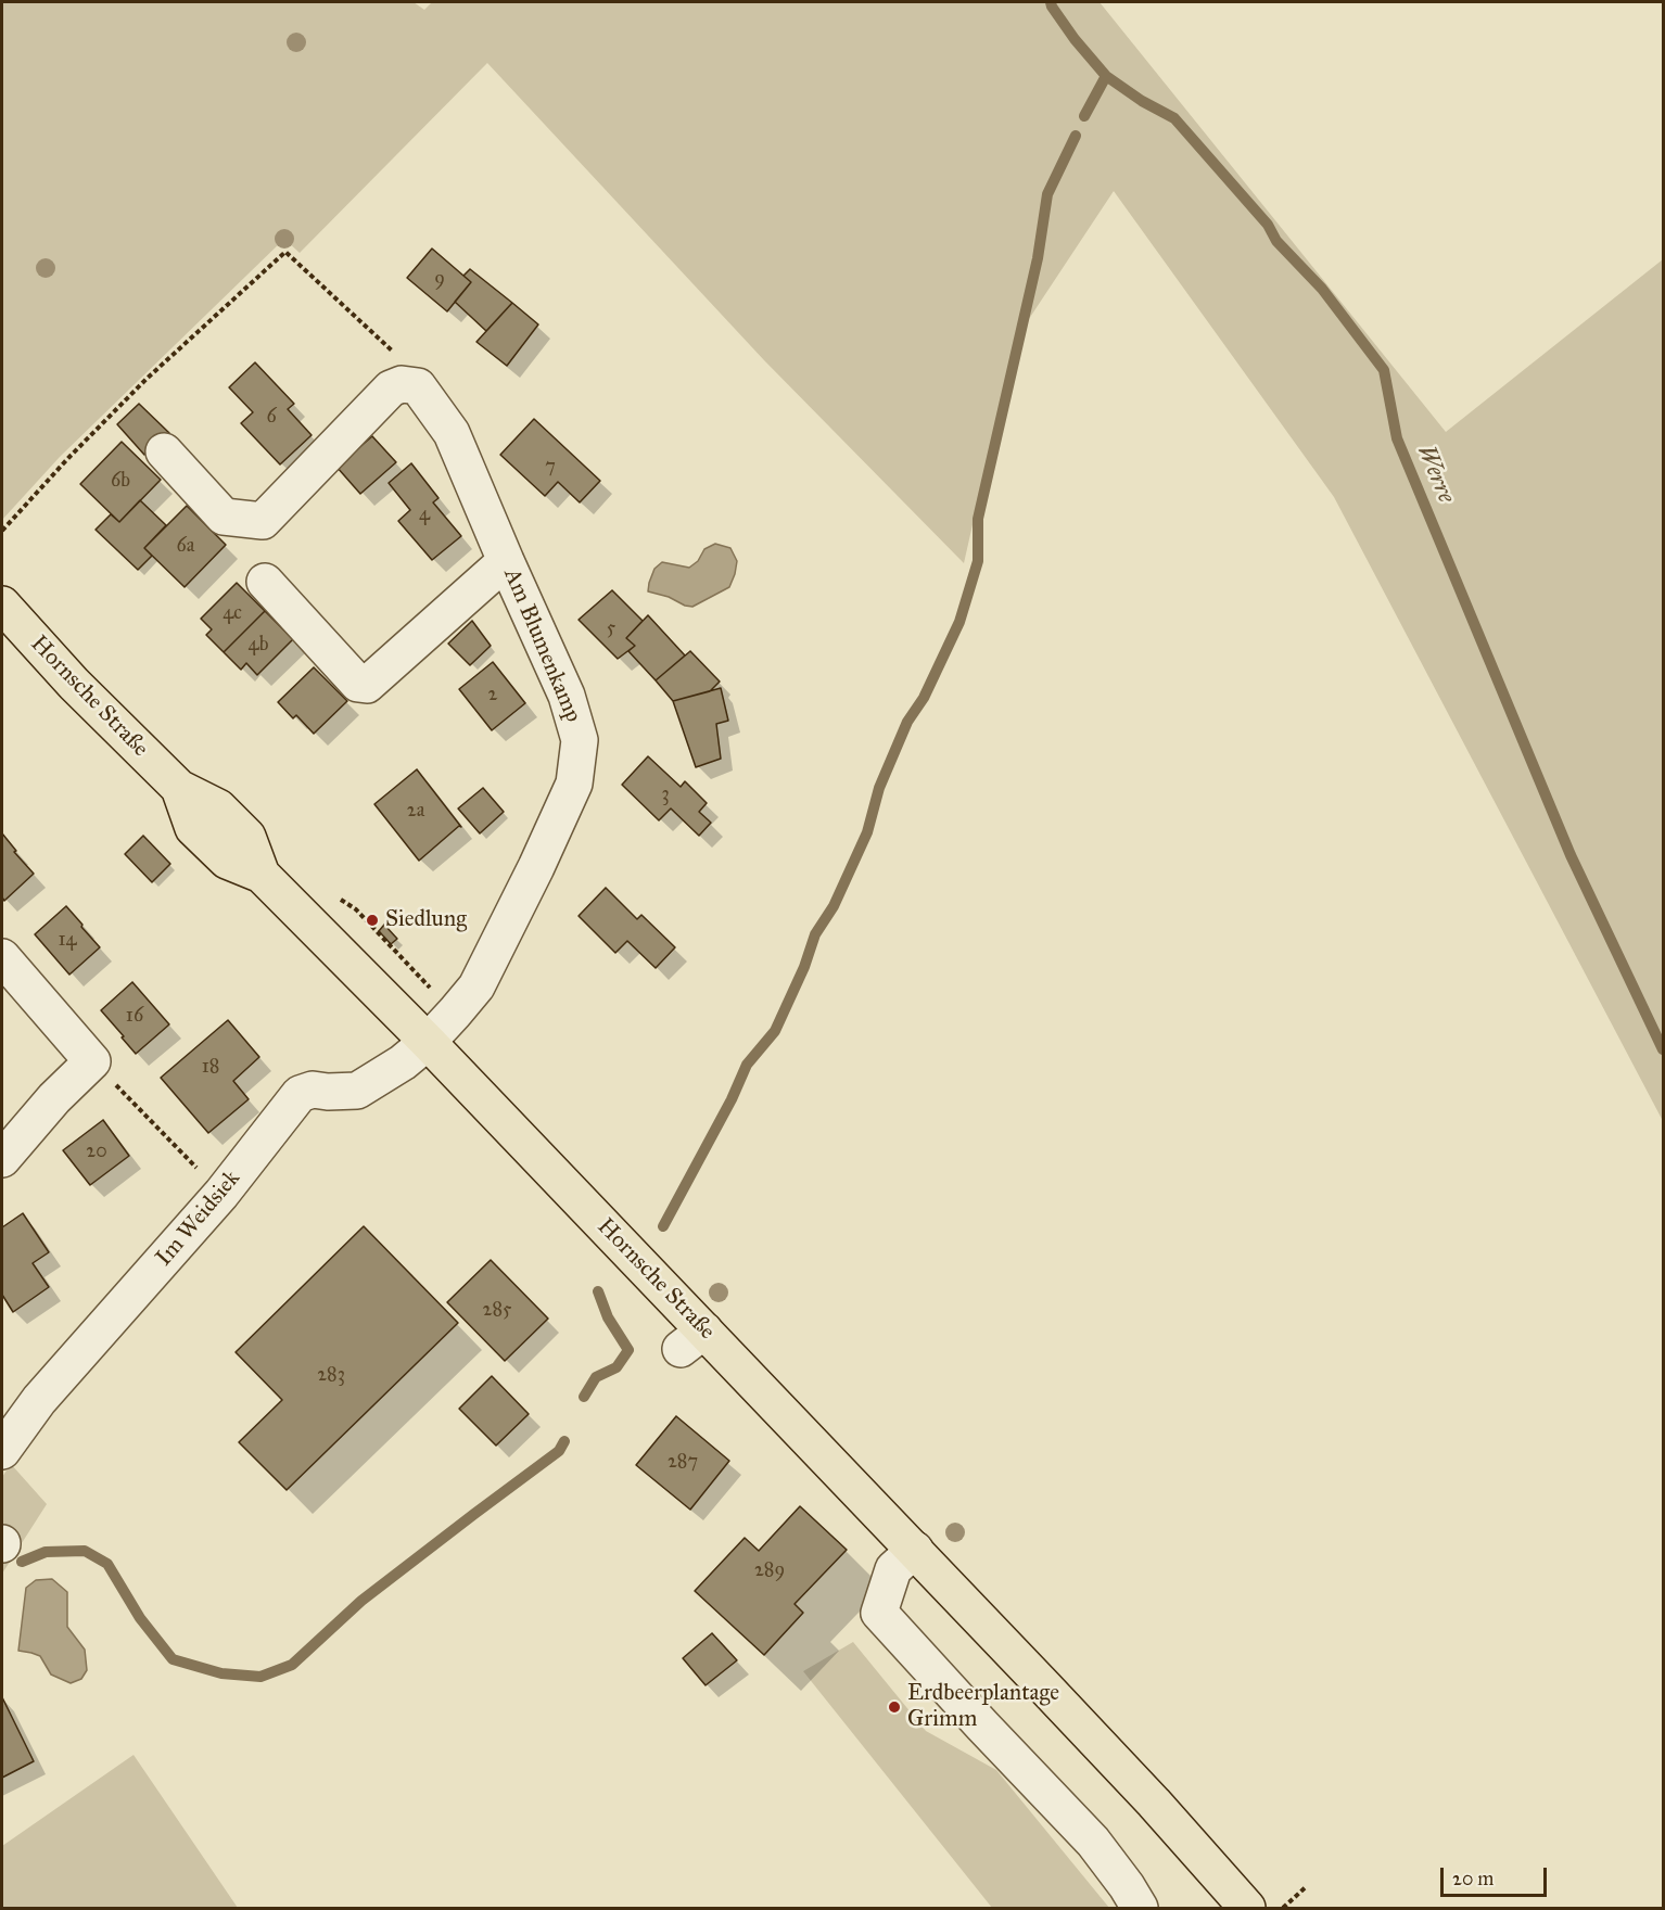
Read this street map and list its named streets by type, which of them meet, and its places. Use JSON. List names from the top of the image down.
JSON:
{
  "streets": {
    "main road": ["Hornsche Straße"],
    "street": ["Am Blumenkamp", "Im Weidsiek"]
  },
  "crossings": [
    ["Am Blumenkamp", "Hornsche Straße"],
    ["Am Blumenkamp", "Im Weidsiek"],
    ["Hornsche Straße", "Im Weidsiek"]
  ],
  "water": ["Werre"],
  "places": ["Siedlung", "Erdbeerplantage Grimm"],
  "house_numbers": [
    "9",
    "6",
    "7",
    "6b",
    "4",
    "6a",
    "4c",
    "5",
    "4b",
    "2",
    "3",
    "2a",
    "14",
    "16",
    "18",
    "20",
    "285",
    "283",
    "287",
    "289"
  ],
  "scale_bar": "20 m"
}
